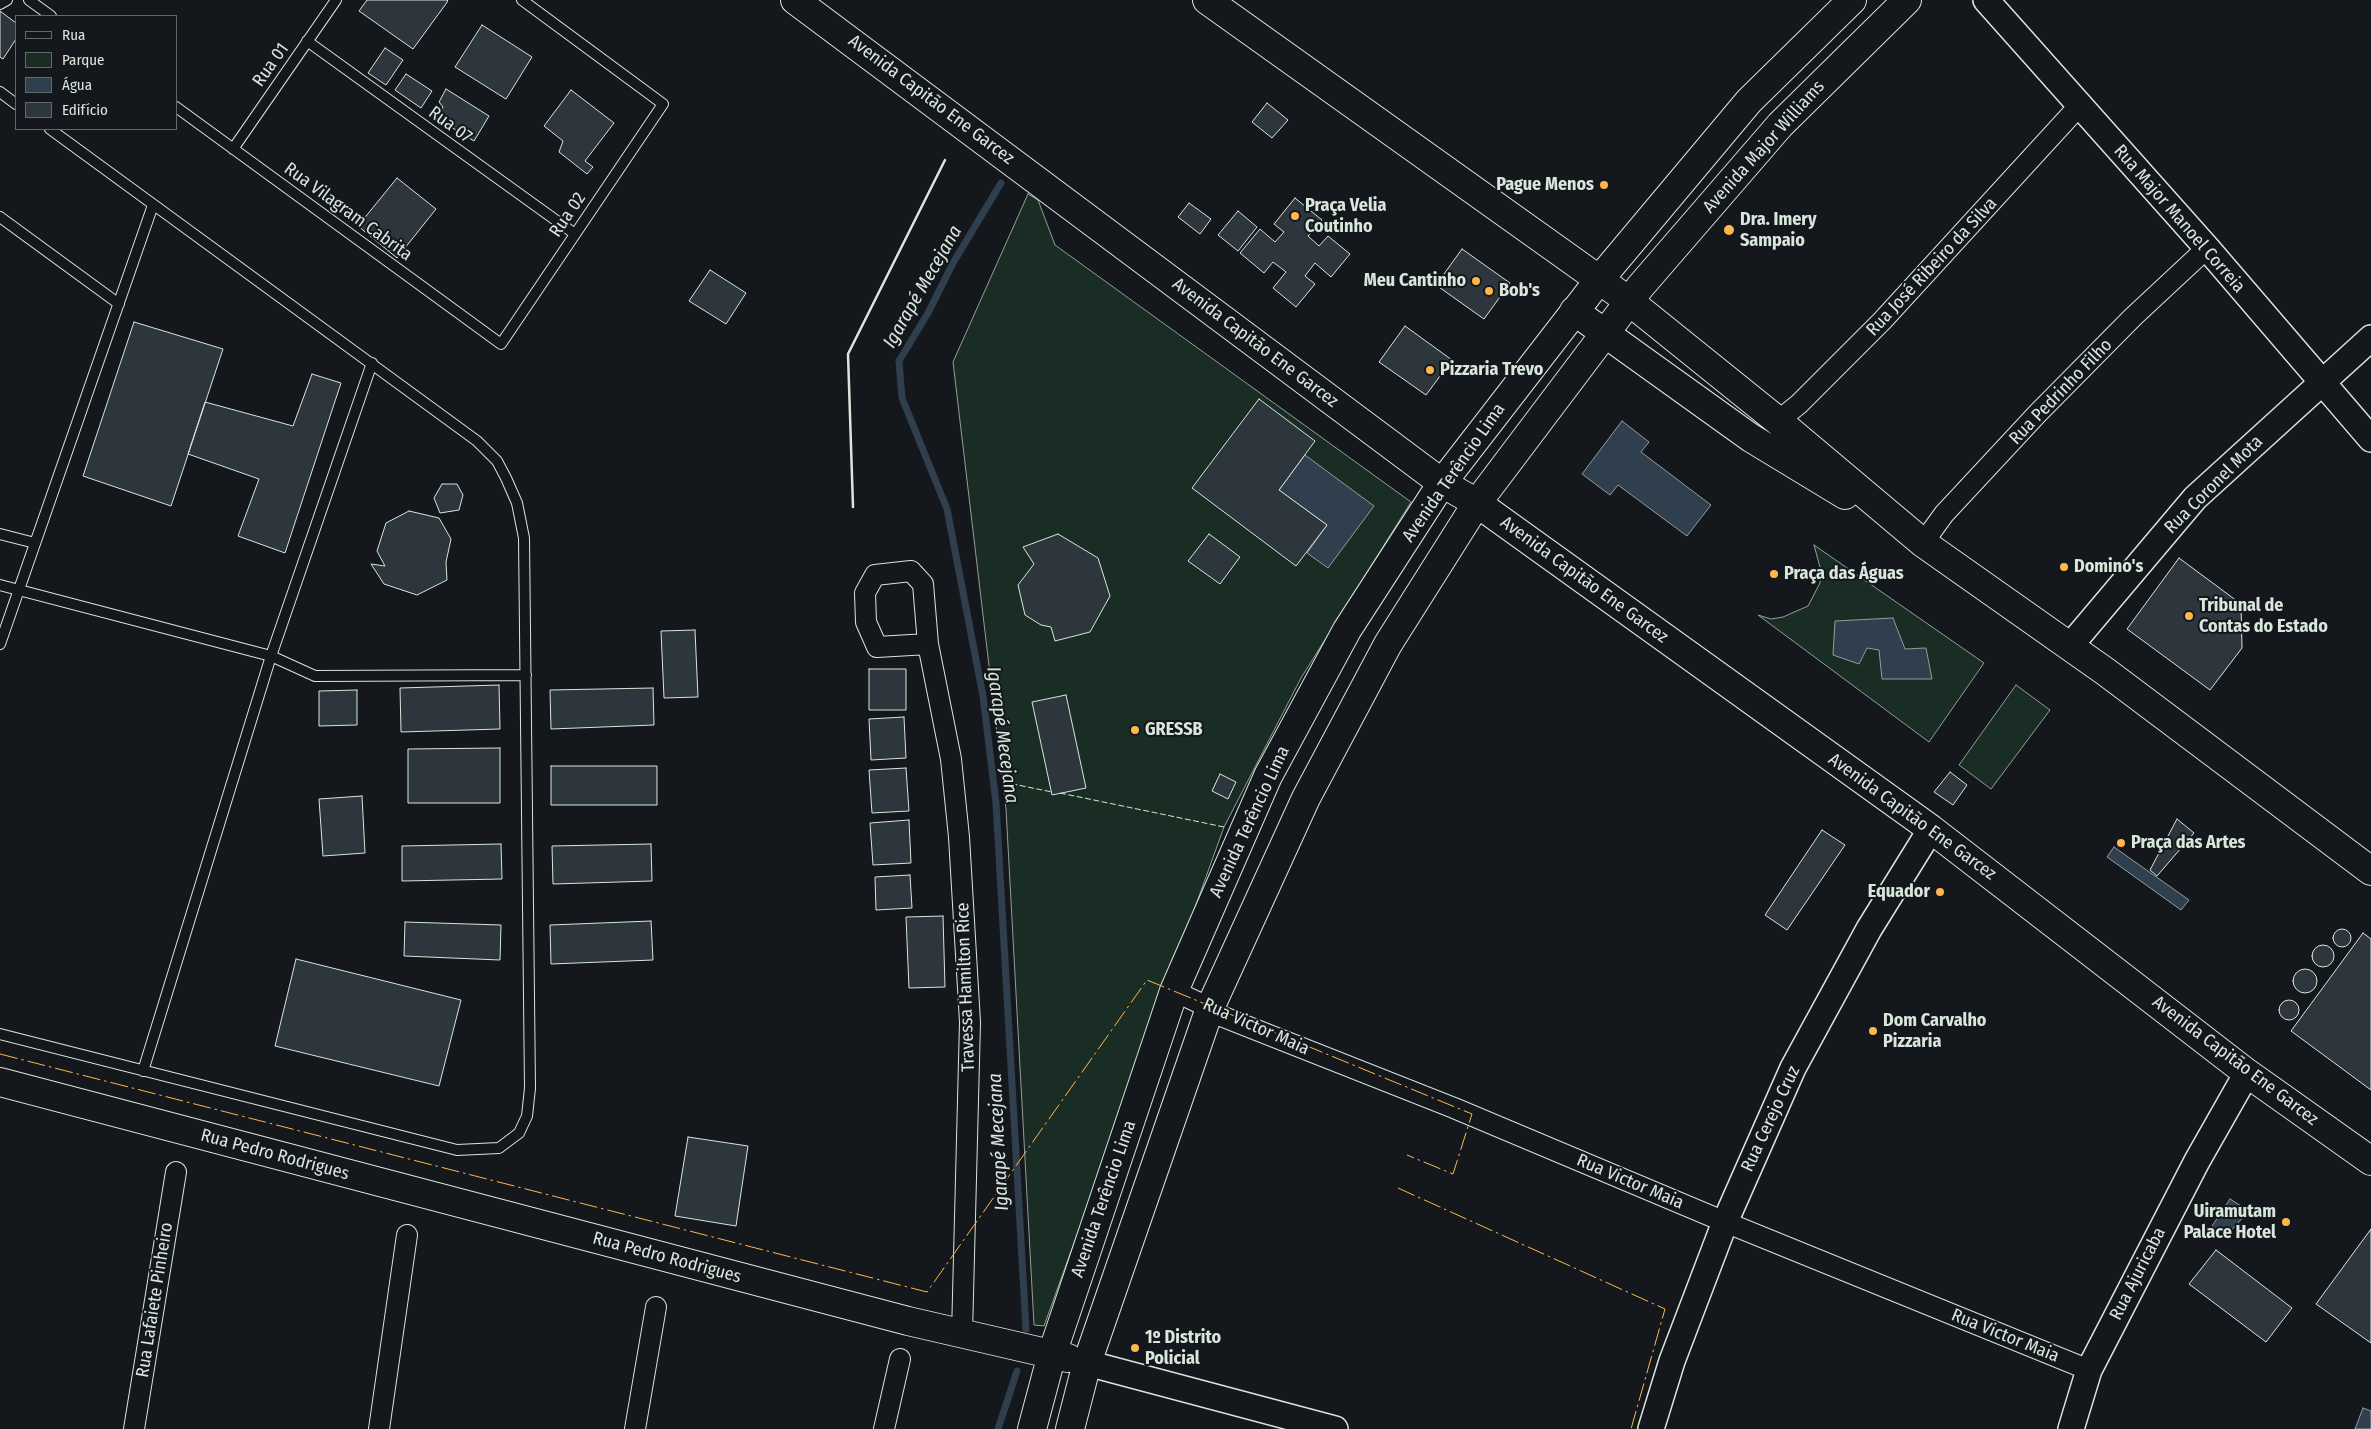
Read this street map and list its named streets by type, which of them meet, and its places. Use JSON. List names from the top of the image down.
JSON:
{
  "streets": {
    "main road": [
      "Avenida Capitão Ene Garcez",
      "Avenida Major Williams",
      "Avenida Terêncio Lima",
      "Rua Pedro Rodrigues"
    ],
    "street": [
      "Rua Major Manoel Correia",
      "Rua José Ribeiro da Silva",
      "Rua Pedrinho Filho",
      "Rua Coronel Mota",
      "Travessa Hamilton Rice",
      "Rua Victor Maia",
      "Rua Cerejo Cruz",
      "Rua Ajuricaba",
      "Rua Lafaiete Pinheiro"
    ],
    "lane": [
      "Rua 01",
      "Rua 07",
      "Rua Vilagram Cabrita",
      "Rua 02"
    ]
  },
  "crossings": [
    ["Rua 01", "Rua 07"],
    ["Rua 01", "Rua Vilagram Cabrita"],
    ["Avenida Capitão Ene Garcez", "Avenida Terêncio Lima"],
    ["Avenida Capitão Ene Garcez", "Rua Cerejo Cruz"],
    ["Avenida Capitão Ene Garcez", "Rua Ajuricaba"],
    ["Rua 07", "Rua 02"],
    ["Avenida Major Williams", "Avenida Terêncio Lima"],
    ["Rua Vilagram Cabrita", "Rua 02"],
    ["Rua Major Manoel Correia", "Rua José Ribeiro da Silva"],
    ["Rua Major Manoel Correia", "Rua Pedrinho Filho"],
    ["Rua Major Manoel Correia", "Rua Coronel Mota"],
    ["Avenida Terêncio Lima", "Rua Victor Maia"],
    ["Avenida Terêncio Lima", "Rua Pedro Rodrigues"],
    ["Travessa Hamilton Rice", "Rua Pedro Rodrigues"],
    ["Rua Victor Maia", "Rua Cerejo Cruz"],
    ["Rua Victor Maia", "Rua Ajuricaba"]
  ],
  "water": ["Igarapé Mecejana"],
  "places": [
    "Pague Menos",
    "Praça Velia Coutinho",
    "Dra. Imery Sampaio",
    "Meu Cantinho",
    "Bob's",
    "Pizzaria Trevo",
    "Domino's",
    "Praça das Águas",
    "Tribunal de Contas do Estado",
    "GRESSB",
    "Praça das Artes",
    "Equador",
    "Dom Carvalho Pizzaria",
    "Uiramutam Palace Hotel",
    "1º Distrito Policial"
  ],
  "legend": [
    "Rua",
    "Parque",
    "Água",
    "Edifício"
  ]
}
